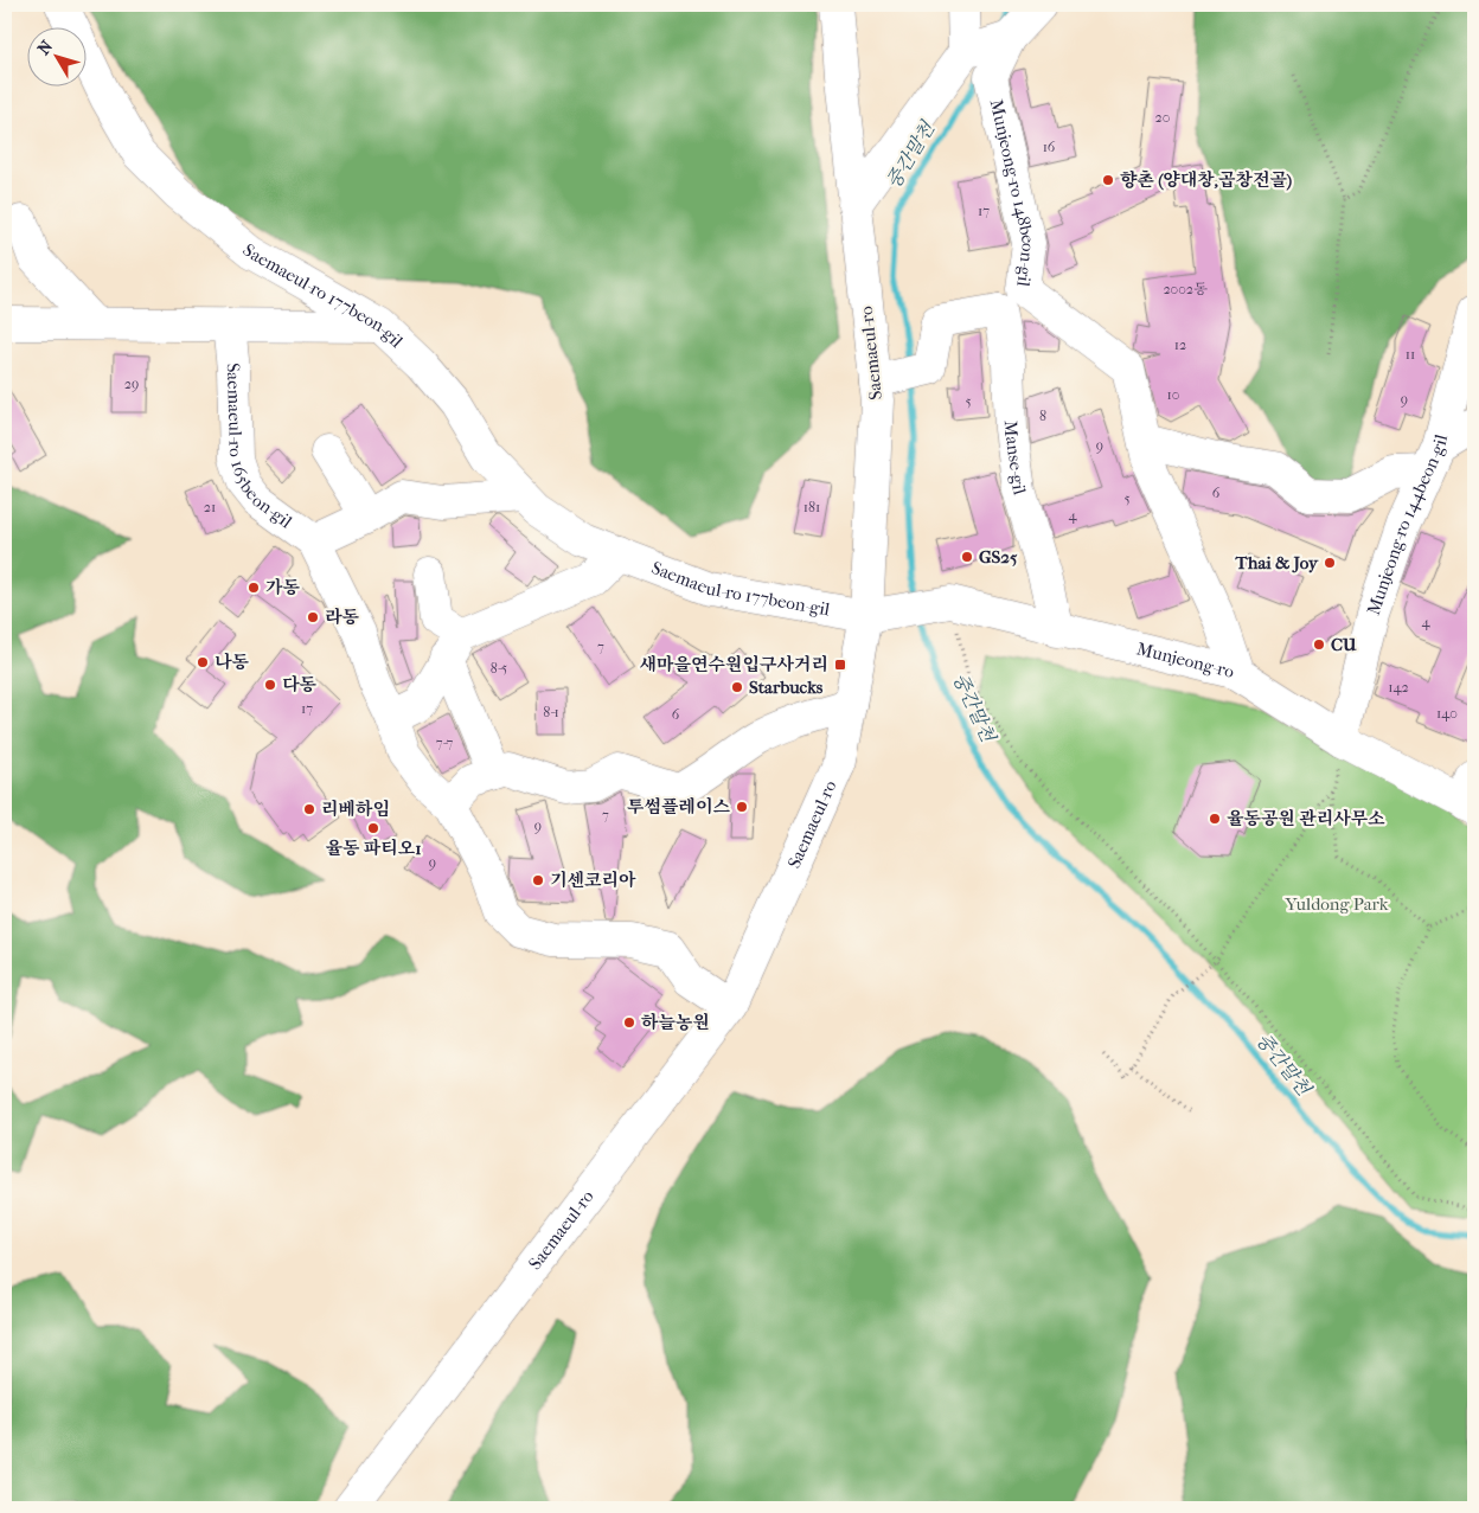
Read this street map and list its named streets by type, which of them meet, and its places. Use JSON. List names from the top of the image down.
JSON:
{
  "streets": {
    "street": [
      "Munjeong-ro 148beon-gil",
      "Saemaeul-ro 177beon-gil",
      "Saemaeul-ro",
      "Saemaeul-ro 165beon-gil",
      "Manse-gil",
      "Munjeong-ro 144beon-gil",
      "Munjeong-ro"
    ]
  },
  "crossings": [
    ["Munjeong-ro 148beon-gil", "Munjeong-ro"],
    ["Saemaeul-ro 177beon-gil", "Saemaeul-ro"],
    ["Saemaeul-ro 177beon-gil", "Munjeong-ro"],
    ["Saemaeul-ro", "Saemaeul-ro 165beon-gil"],
    ["Saemaeul-ro", "Munjeong-ro"],
    ["Manse-gil", "Munjeong-ro"],
    ["Munjeong-ro 144beon-gil", "Munjeong-ro"]
  ],
  "water": ["중간말천"],
  "parks": ["Yuldong Park"],
  "places": {
    "other": [
      "향촌 (양대창,곱창전골)",
      "GS25",
      "Thai & Joy",
      "가동",
      "라동",
      "CU",
      "나동",
      "다동",
      "Starbucks",
      "투썸플레이스",
      "리베하임",
      "율동공원 관리사무소",
      "율동 파티오1",
      "기센코리아",
      "하늘농원"
    ],
    "transit": ["새마을연수원입구사거리"]
  },
  "house_numbers": [
    "20",
    "16",
    "17",
    "2002동",
    "12",
    "11",
    "29",
    "10",
    "9",
    "5",
    "8",
    "9",
    "6",
    "5",
    "21",
    "181",
    "4",
    "4",
    "7",
    "8-5",
    "142",
    "17",
    "8-1",
    "140",
    "6",
    "7-7",
    "7",
    "9",
    "9"
  ],
  "north": "top left"
}
